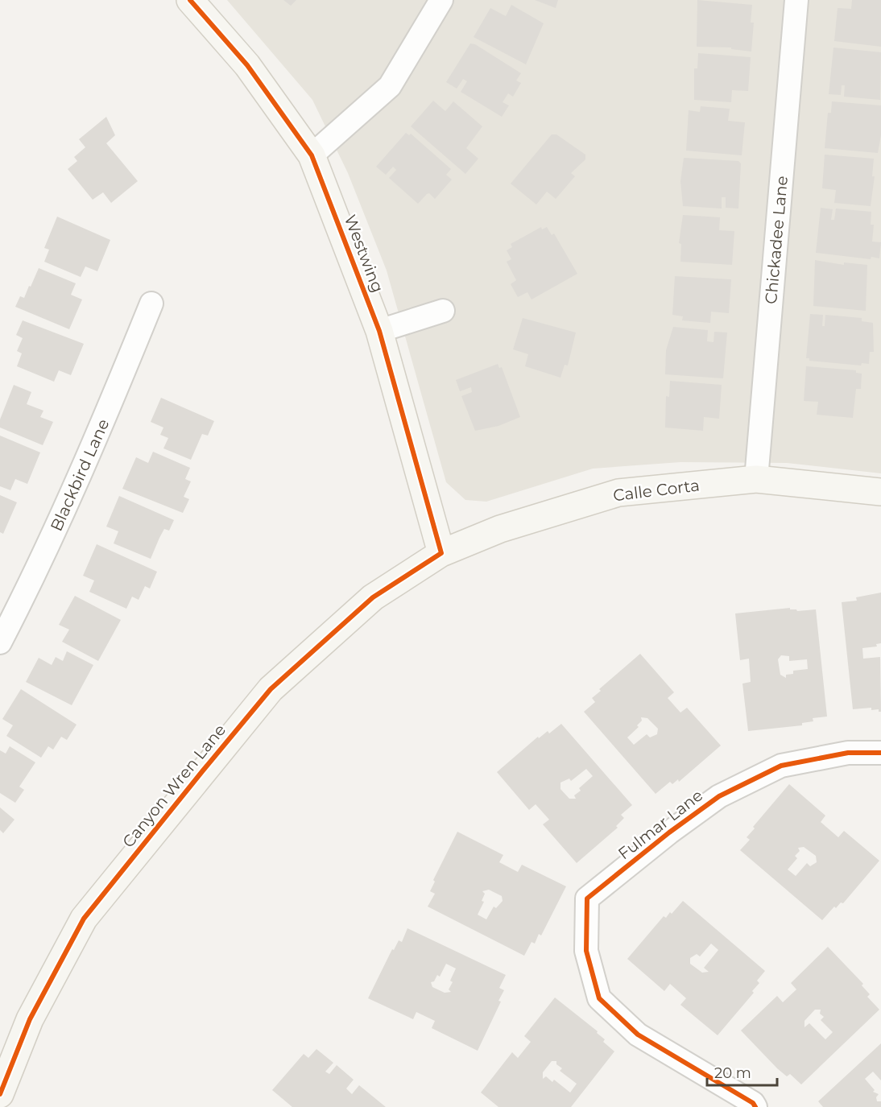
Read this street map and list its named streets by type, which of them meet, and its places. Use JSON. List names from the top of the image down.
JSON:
{
  "streets": {
    "street": [
      "Chickadee Lane",
      "Westwing",
      "Blackbird Lane",
      "Calle Corta",
      "Canyon Wren Lane",
      "Fulmar Lane"
    ]
  },
  "crossings": [
    ["Chickadee Lane", "Calle Corta"],
    ["Westwing", "Calle Corta"],
    ["Westwing", "Canyon Wren Lane"],
    ["Calle Corta", "Canyon Wren Lane"]
  ],
  "scale_bar": "20 m"
}
